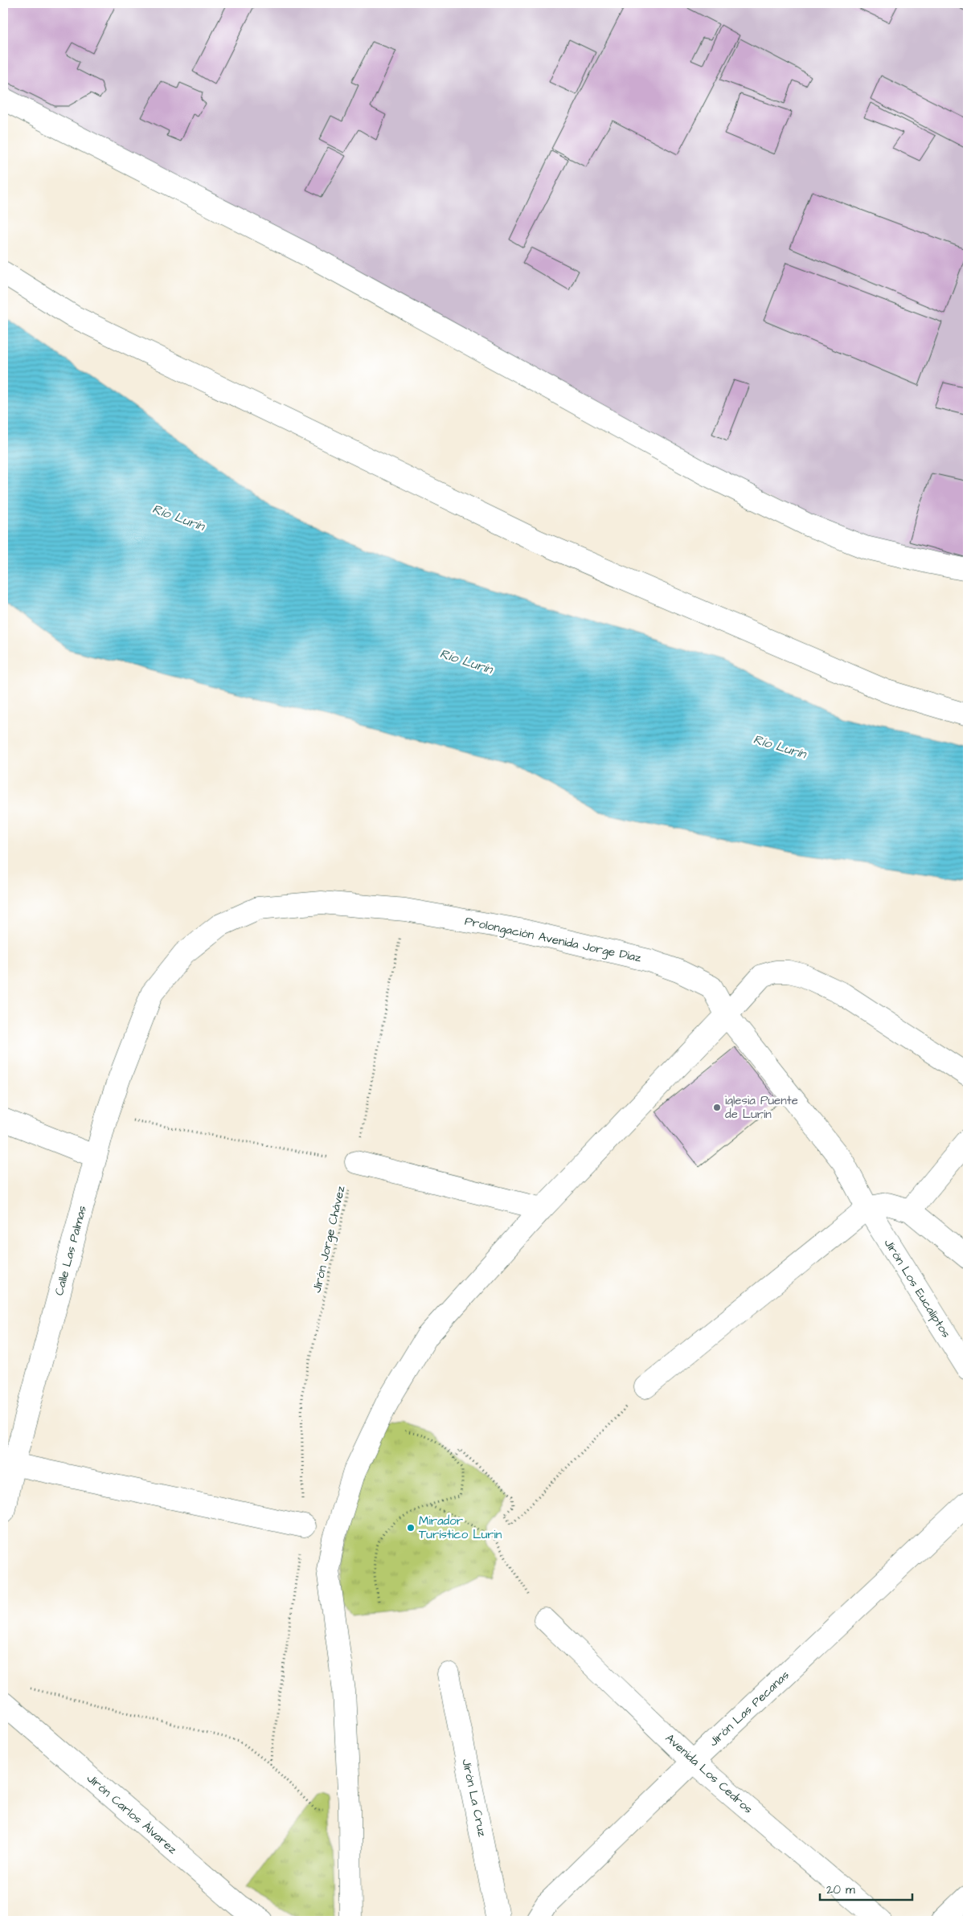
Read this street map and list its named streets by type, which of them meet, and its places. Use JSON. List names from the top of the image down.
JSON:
{
  "streets": {
    "street": [
      "Prolongación Avenida Jorge Diaz",
      "Calle Las Palmas",
      "Jirón Los Eucaliptos",
      "Jirón Las Pecanas",
      "Avenida Los Cedros",
      "Jirón La Cruz",
      "Jirón Carlos Álvarez"
    ],
    "path": ["Jirón Jorge Chávez"]
  },
  "crossings": [
    ["Prolongación Avenida Jorge Diaz", "Jirón Jorge Chávez"],
    ["Prolongación Avenida Jorge Diaz", "Calle Las Palmas"],
    ["Prolongación Avenida Jorge Diaz", "Jirón Los Eucaliptos"],
    ["Jirón Las Pecanas", "Avenida Los Cedros"]
  ],
  "water": ["Río Lurín"],
  "places": ["iglesia Puente de Lurín", "Mirador Turístico Lurin"],
  "scale_bar": "20 m"
}
